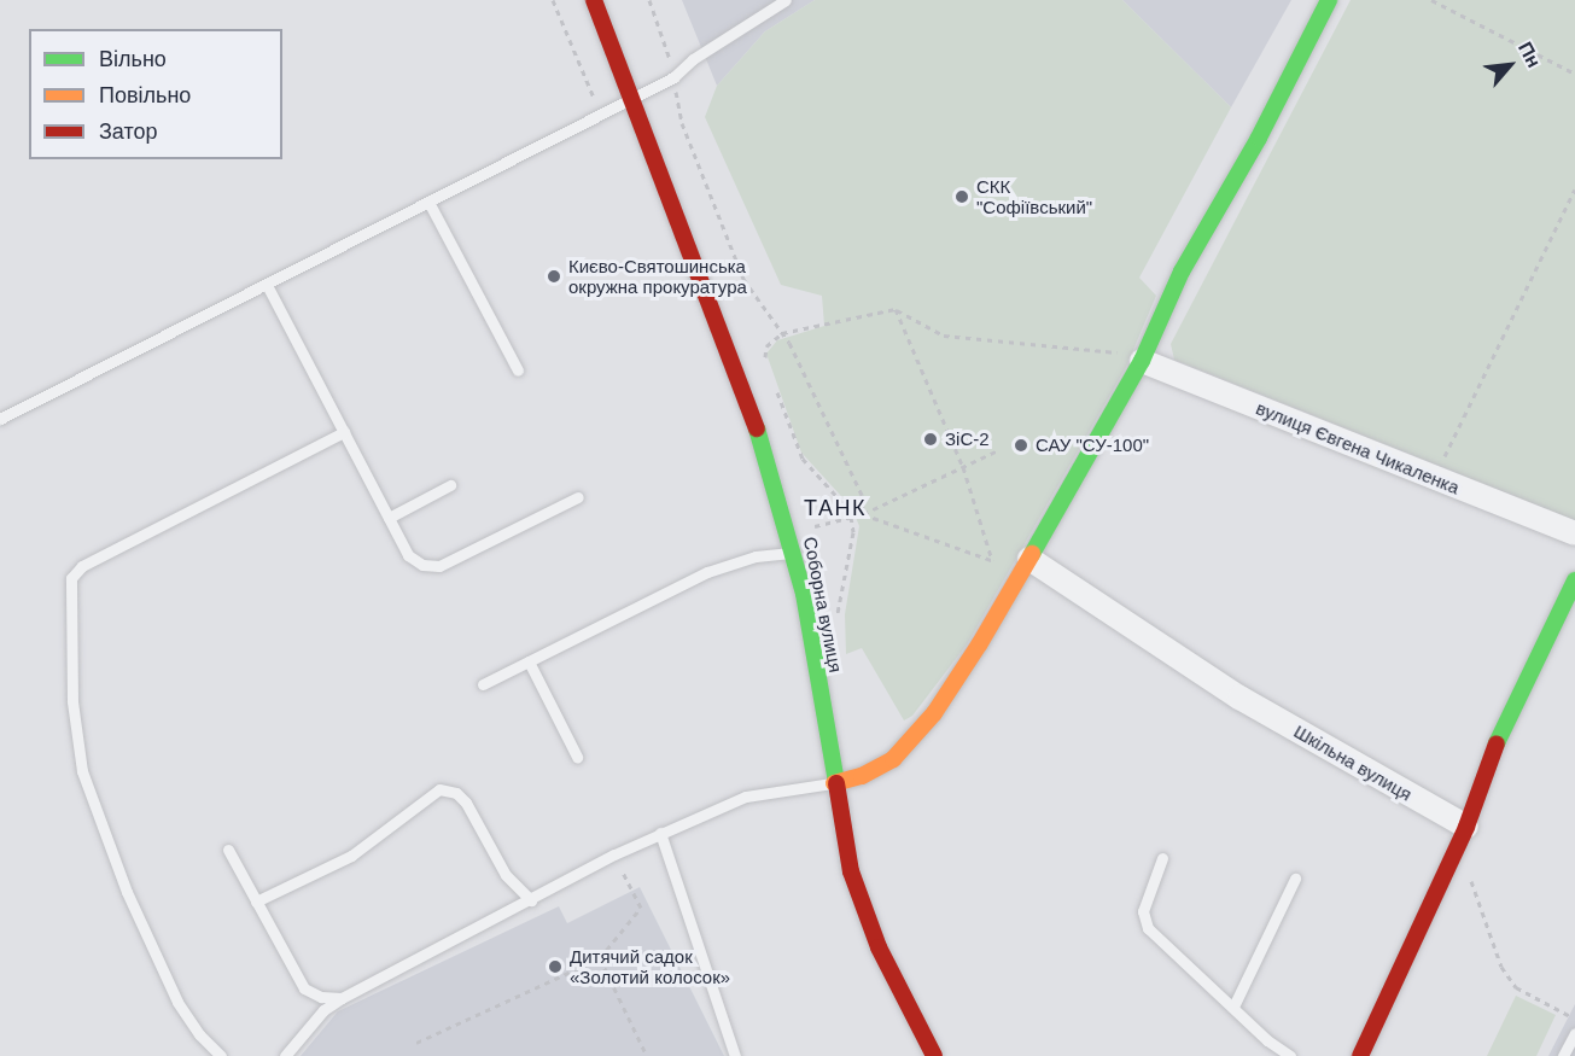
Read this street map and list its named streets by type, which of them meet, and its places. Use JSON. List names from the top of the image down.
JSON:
{
  "streets": {
    "street": ["вулиця Євгена Чикаленка", "Соборна вулиця", "Шкільна вулиця"]
  },
  "districts": ["ТАНК"],
  "places": [
    "СКК \"Софіївський\"",
    "Києво-Святошинська окружна прокуратура",
    "ЗіС-2",
    "САУ \"СУ-100\"",
    "Дитячий садок «Золотий колосок»"
  ],
  "legend": ["Вільно", "Повільно", "Затор"],
  "north": "top right"
}
